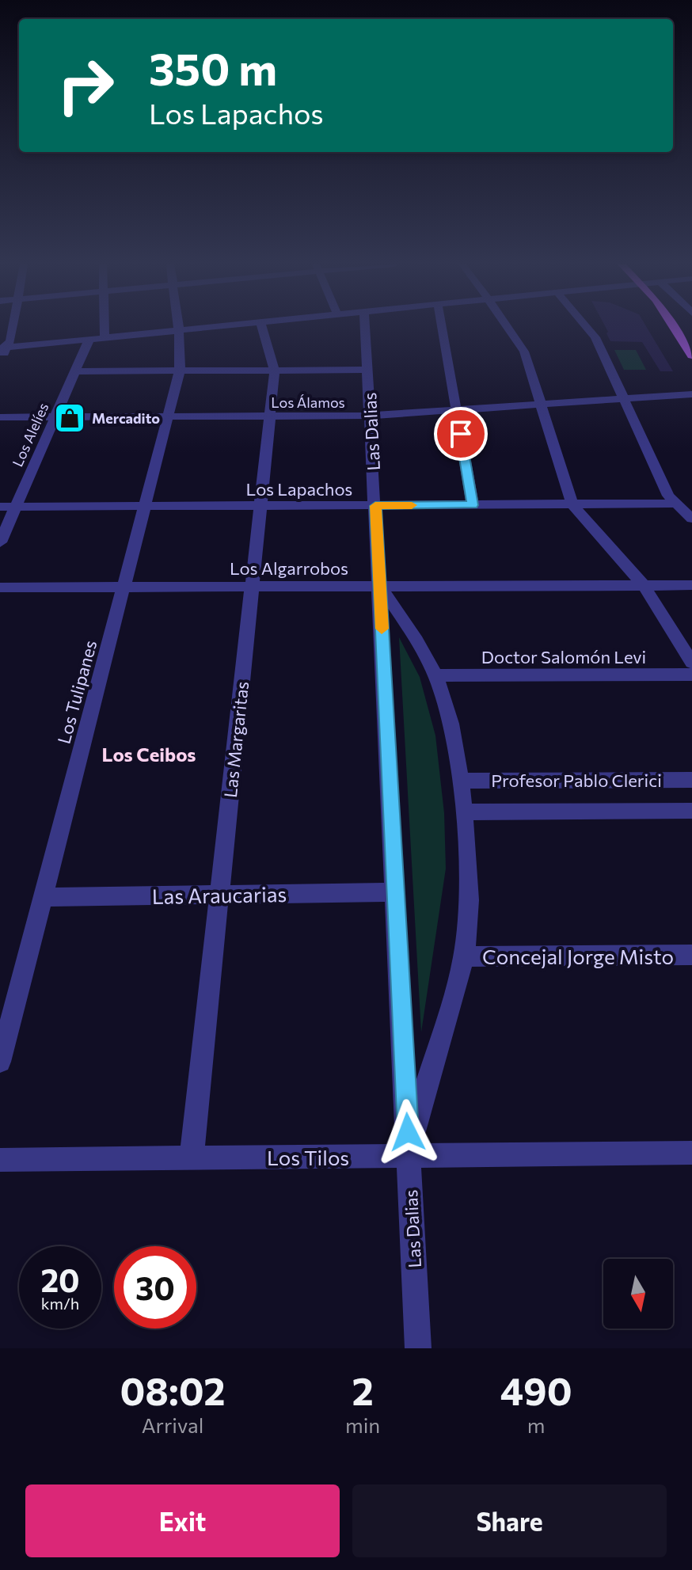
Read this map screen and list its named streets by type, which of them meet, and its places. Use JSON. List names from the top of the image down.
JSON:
{
  "streets": {
    "street": [
      "Los Álamos",
      "Las Dalias",
      "Los Alelíes",
      "Los Lapachos",
      "Los Algarrobos",
      "Doctor Salomón Levi",
      "Los Tulipanes",
      "Las Margaritas",
      "Profesor Pablo Clerici",
      "Las Araucarias",
      "Concejal Jorge Misto",
      "Los Tilos"
    ]
  },
  "crossings": [
    ["Los Álamos", "Las Dalias"],
    ["Los Álamos", "Los Alelíes"],
    ["Los Álamos", "Los Tulipanes"],
    ["Los Álamos", "Las Margaritas"],
    ["Las Dalias", "Los Lapachos"],
    ["Las Dalias", "Los Algarrobos"],
    ["Las Dalias", "Las Araucarias"],
    ["Las Dalias", "Los Tilos"],
    ["Los Alelíes", "Los Lapachos"],
    ["Los Lapachos", "Los Tulipanes"],
    ["Los Lapachos", "Las Margaritas"],
    ["Los Algarrobos", "Los Tulipanes"],
    ["Los Algarrobos", "Las Margaritas"],
    ["Los Tulipanes", "Las Araucarias"],
    ["Las Margaritas", "Las Araucarias"],
    ["Las Margaritas", "Los Tilos"]
  ],
  "districts": ["Los Ceibos"],
  "places": {
    "shop": ["Mercadito"]
  },
  "north": "bottom",
  "page": {
    "turn": ["350 m", "Los Lapachos"],
    "speed": "20 km/h",
    "limit": "30",
    "eta": [
      "08:02",
      "Arrival",
      "2",
      "min",
      "490",
      "m"
    ],
    "buttons": ["Exit", "Share"]
  }
}
